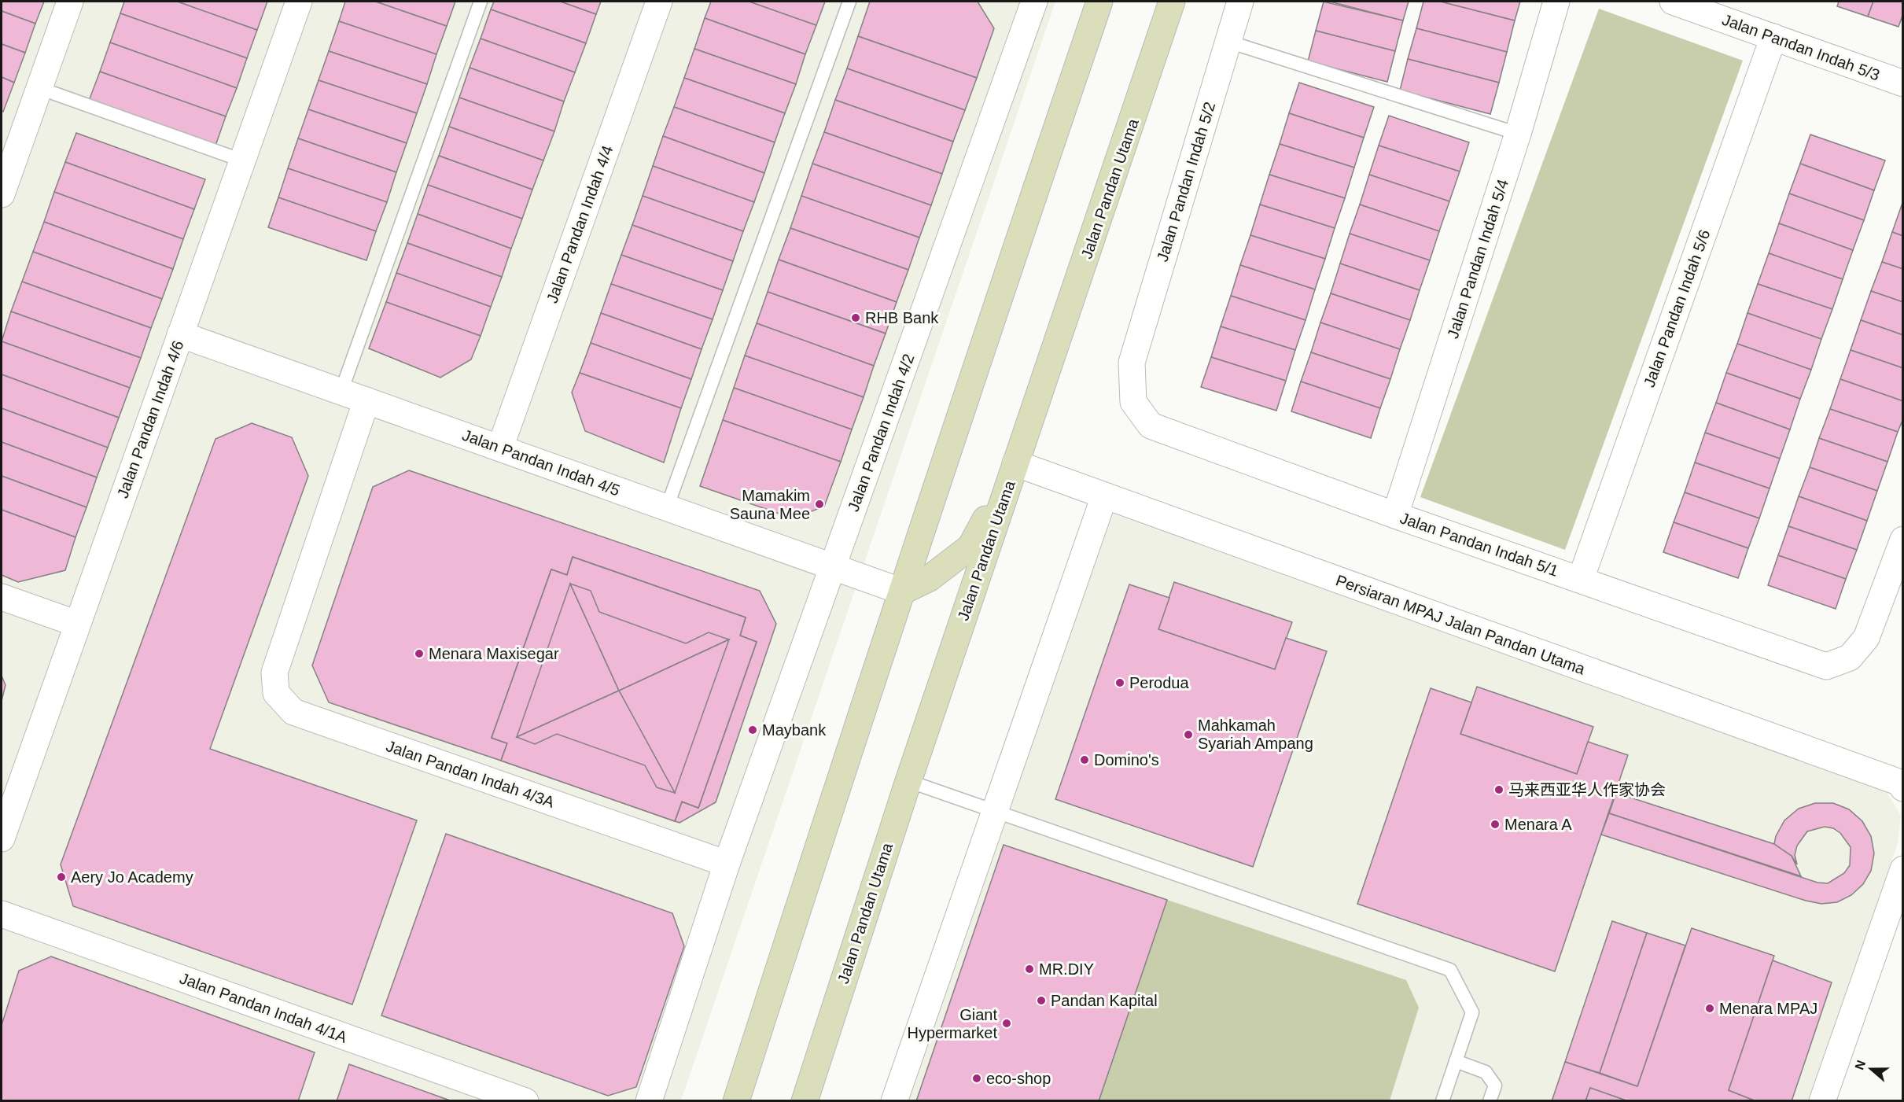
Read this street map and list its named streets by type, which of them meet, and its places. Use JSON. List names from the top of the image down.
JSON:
{
  "streets": {
    "main road": ["Jalan Pandan Utama"],
    "street": [
      "Jalan Pandan Indah 5/3",
      "Jalan Pandan Indah 5/2",
      "Jalan Pandan Indah 4/4",
      "Jalan Pandan Indah 5/4",
      "Jalan Pandan Indah 5/6",
      "Jalan Pandan Indah 4/6",
      "Jalan Pandan Indah 4/2",
      "Jalan Pandan Indah 4/5",
      "Jalan Pandan Indah 5/1",
      "Persiaran MPAJ Jalan Pandan Utama",
      "Jalan Pandan Indah 4/3A",
      "Jalan Pandan Indah 4/1A"
    ]
  },
  "crossings": [
    ["Jalan Pandan Indah 5/3", "Jalan Pandan Indah 5/6"],
    ["Jalan Pandan Indah 5/2", "Jalan Pandan Indah 5/1"],
    ["Jalan Pandan Utama", "Persiaran MPAJ Jalan Pandan Utama"],
    ["Jalan Pandan Indah 4/4", "Jalan Pandan Indah 4/5"],
    ["Jalan Pandan Indah 5/4", "Jalan Pandan Indah 5/1"],
    ["Jalan Pandan Indah 5/6", "Jalan Pandan Indah 5/1"],
    ["Jalan Pandan Indah 4/6", "Jalan Pandan Indah 4/5"],
    ["Jalan Pandan Indah 4/2", "Jalan Pandan Indah 4/5"],
    ["Jalan Pandan Indah 4/2", "Jalan Pandan Indah 4/3A"],
    ["Jalan Pandan Indah 4/5", "Jalan Pandan Indah 4/3A"]
  ],
  "places": [
    "RHB Bank",
    "Mamakim Sauna Mee",
    "Menara Maxisegar",
    "Perodua",
    "Maybank",
    "Mahkamah Syariah Ampang",
    "Domino's",
    "马来西亚华人作家协会",
    "Menara A",
    "Aery Jo Academy",
    "MR.DIY",
    "Pandan Kapital",
    "Menara MPAJ",
    "Giant Hypermarket",
    "eco-shop"
  ],
  "north": "left"
}
